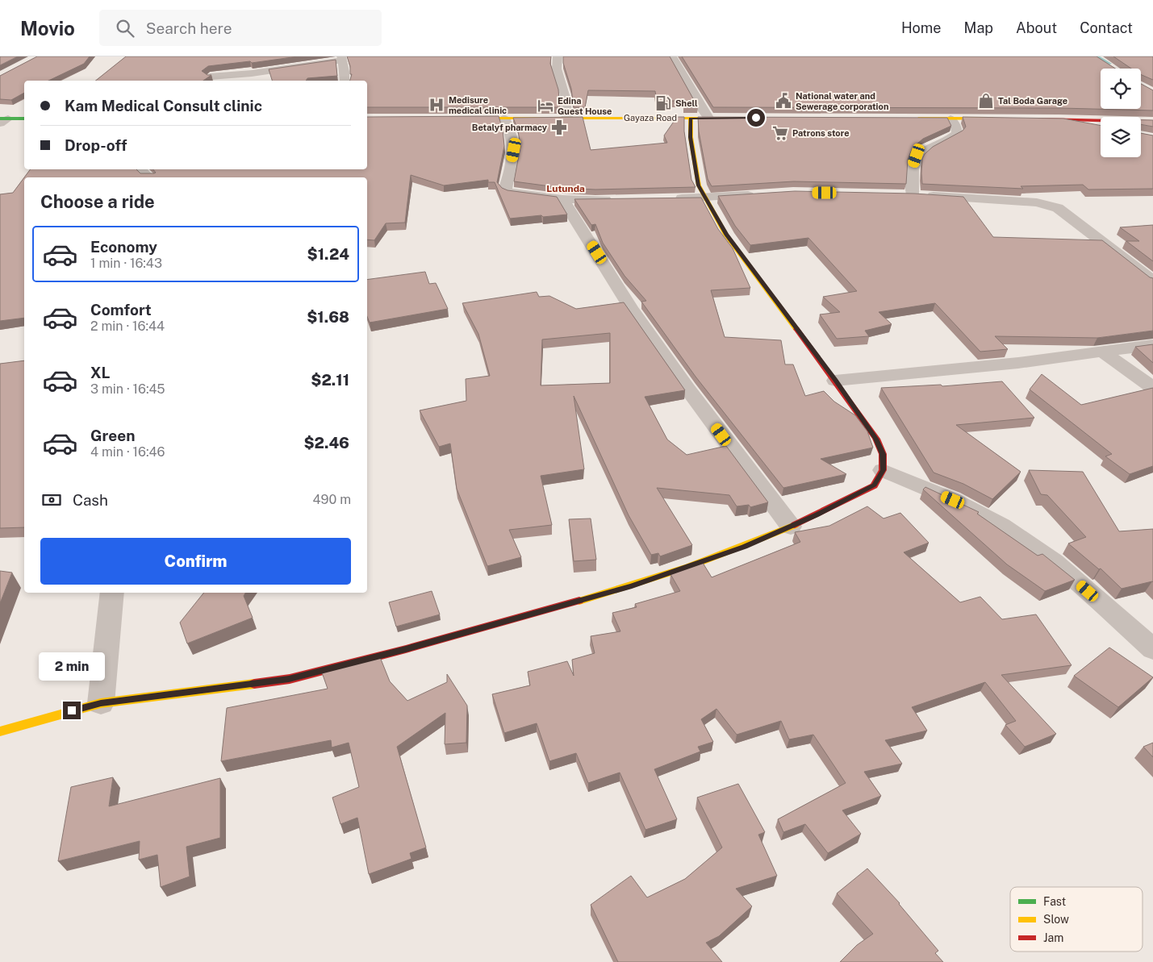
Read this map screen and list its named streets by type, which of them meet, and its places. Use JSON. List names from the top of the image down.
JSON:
{
  "streets": {
    "street": ["Gayaza Road"]
  },
  "districts": ["Lutunda"],
  "places": {
    "public building": ["National water and Sewerage corporation"],
    "shop": ["Tal Boda Garage"],
    "fuel station": ["Shell"],
    "hospital": ["Medisure medical clinic"],
    "hotel": ["Edina Guest House"],
    "pharmacy": ["Betalyf pharmacy"],
    "supermarket": ["Patrons store"]
  },
  "legend": ["Fast", "Slow", "Jam"],
  "page": {
    "header": "Movio",
    "search": "Search here",
    "nav": [
      "Home",
      "Map",
      "About",
      "Contact"
    ],
    "banner": ["Kam Medical Consult clinic", "Drop-off"],
    "heading": "Choose a ride",
    "list": [
      {
        "name": "Economy",
        "note": "1 min · 16:43",
        "value": "$1.24"
      },
      {
        "name": "Comfort",
        "note": "2 min · 16:44",
        "value": "$1.68"
      },
      {
        "name": "XL",
        "note": "3 min · 16:45",
        "value": "$2.11"
      },
      {
        "name": "Green",
        "note": "4 min · 16:46",
        "value": "$2.46"
      }
    ],
    "pay": ["Cash", "490 m"],
    "buttons": "Confirm",
    "bubble": "2 min"
  }
}
